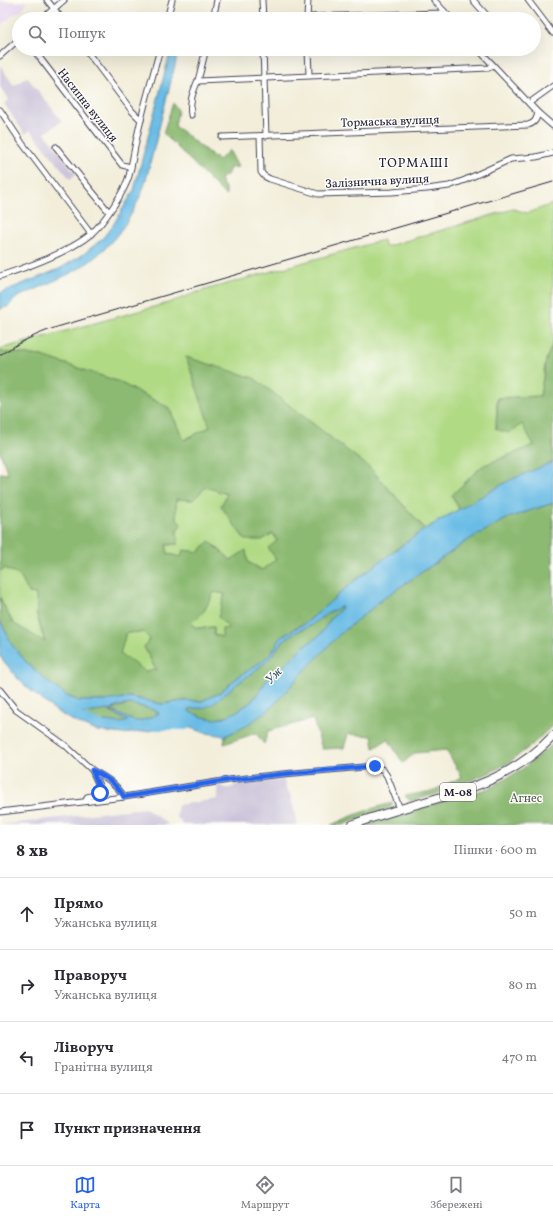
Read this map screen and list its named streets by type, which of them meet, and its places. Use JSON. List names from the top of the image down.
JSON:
{
  "streets": {
    "highway": ["М-08"],
    "street": ["Насипна вулиця", "Тормаська вулиця", "Залізнична вулиця"]
  },
  "crossings": [
    ["Тормаська вулиця", "Залізнична вулиця"]
  ],
  "districts": ["ТОРМАШІ"],
  "water": ["Уж"],
  "parks": ["Агнес"],
  "page": {
    "search": "Пошук",
    "heading": ["8 хв", "Пішки · 600 m"],
    "list": [
      ["Прямо", "Ужанська вулиця", "50 m"],
      ["Праворуч", "Ужанська вулиця", "80 m"],
      ["Ліворуч", "Гранітна вулиця", "470 m"],
      "Пункт призначення"
    ],
    "nav": ["Карта", "Маршрут", "Збережені"]
  }
}
